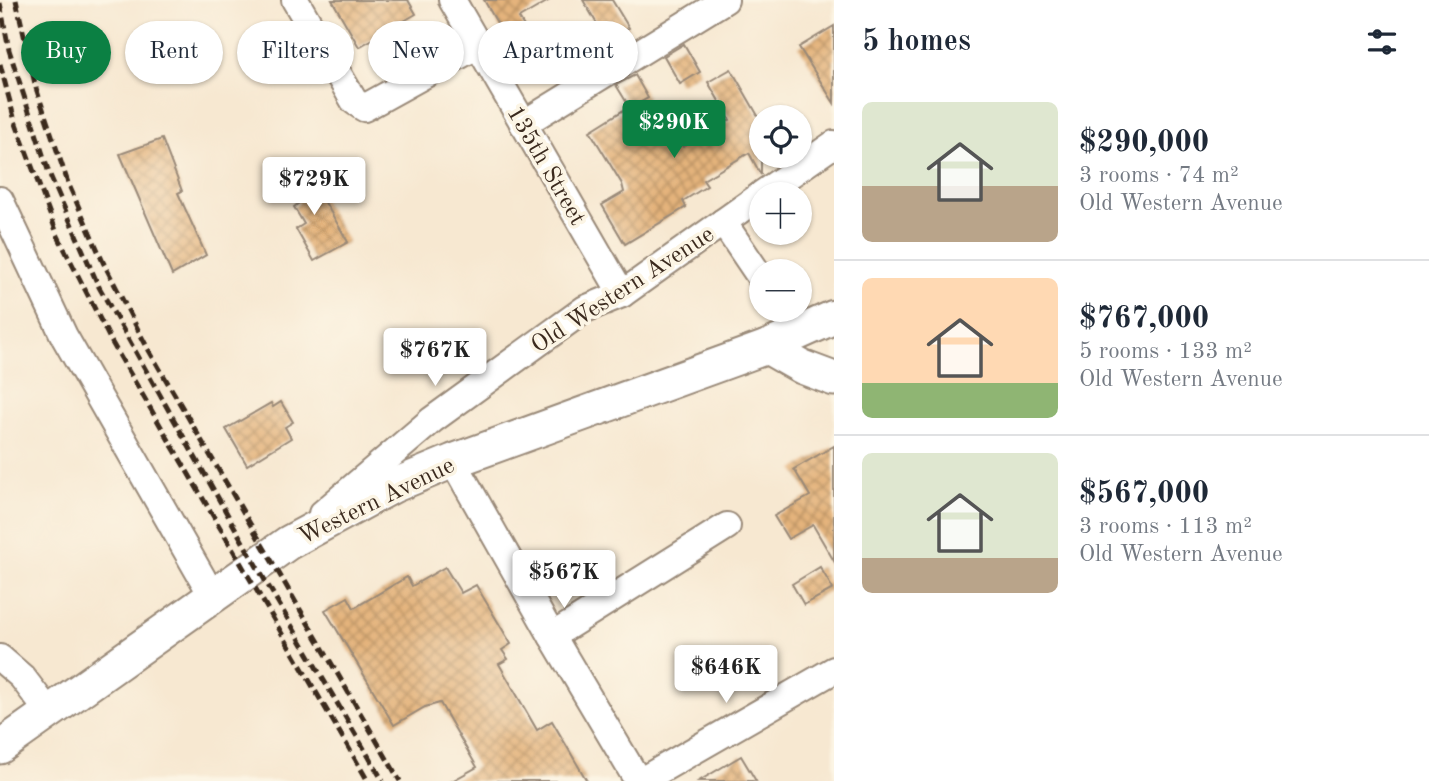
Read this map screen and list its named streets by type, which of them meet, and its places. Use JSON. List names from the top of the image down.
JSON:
{
  "streets": {
    "main road": ["Western Avenue"],
    "street": ["135th Street", "Old Western Avenue"]
  },
  "crossings": [
    ["135th Street", "Old Western Avenue"],
    ["Old Western Avenue", "Western Avenue"]
  ],
  "page": {
    "heading": "5 homes",
    "chip": [
      "Buy",
      "Rent",
      "Filters",
      "New",
      "Apartment"
    ],
    "list": [
      {
        "name": "$290,000",
        "note": "3 rooms · 74 m² · Old Western Avenue"
      },
      {
        "name": "$767,000",
        "note": "5 rooms · 133 m² · Old Western Avenue"
      },
      {
        "name": "$567,000",
        "note": "3 rooms · 113 m² · Old Western Avenue"
      }
    ],
    "price": [
      "$290K",
      "$729K",
      "$767K",
      "$567K",
      "$646K"
    ],
    "map_buttons": ["+", "−"]
  }
}
